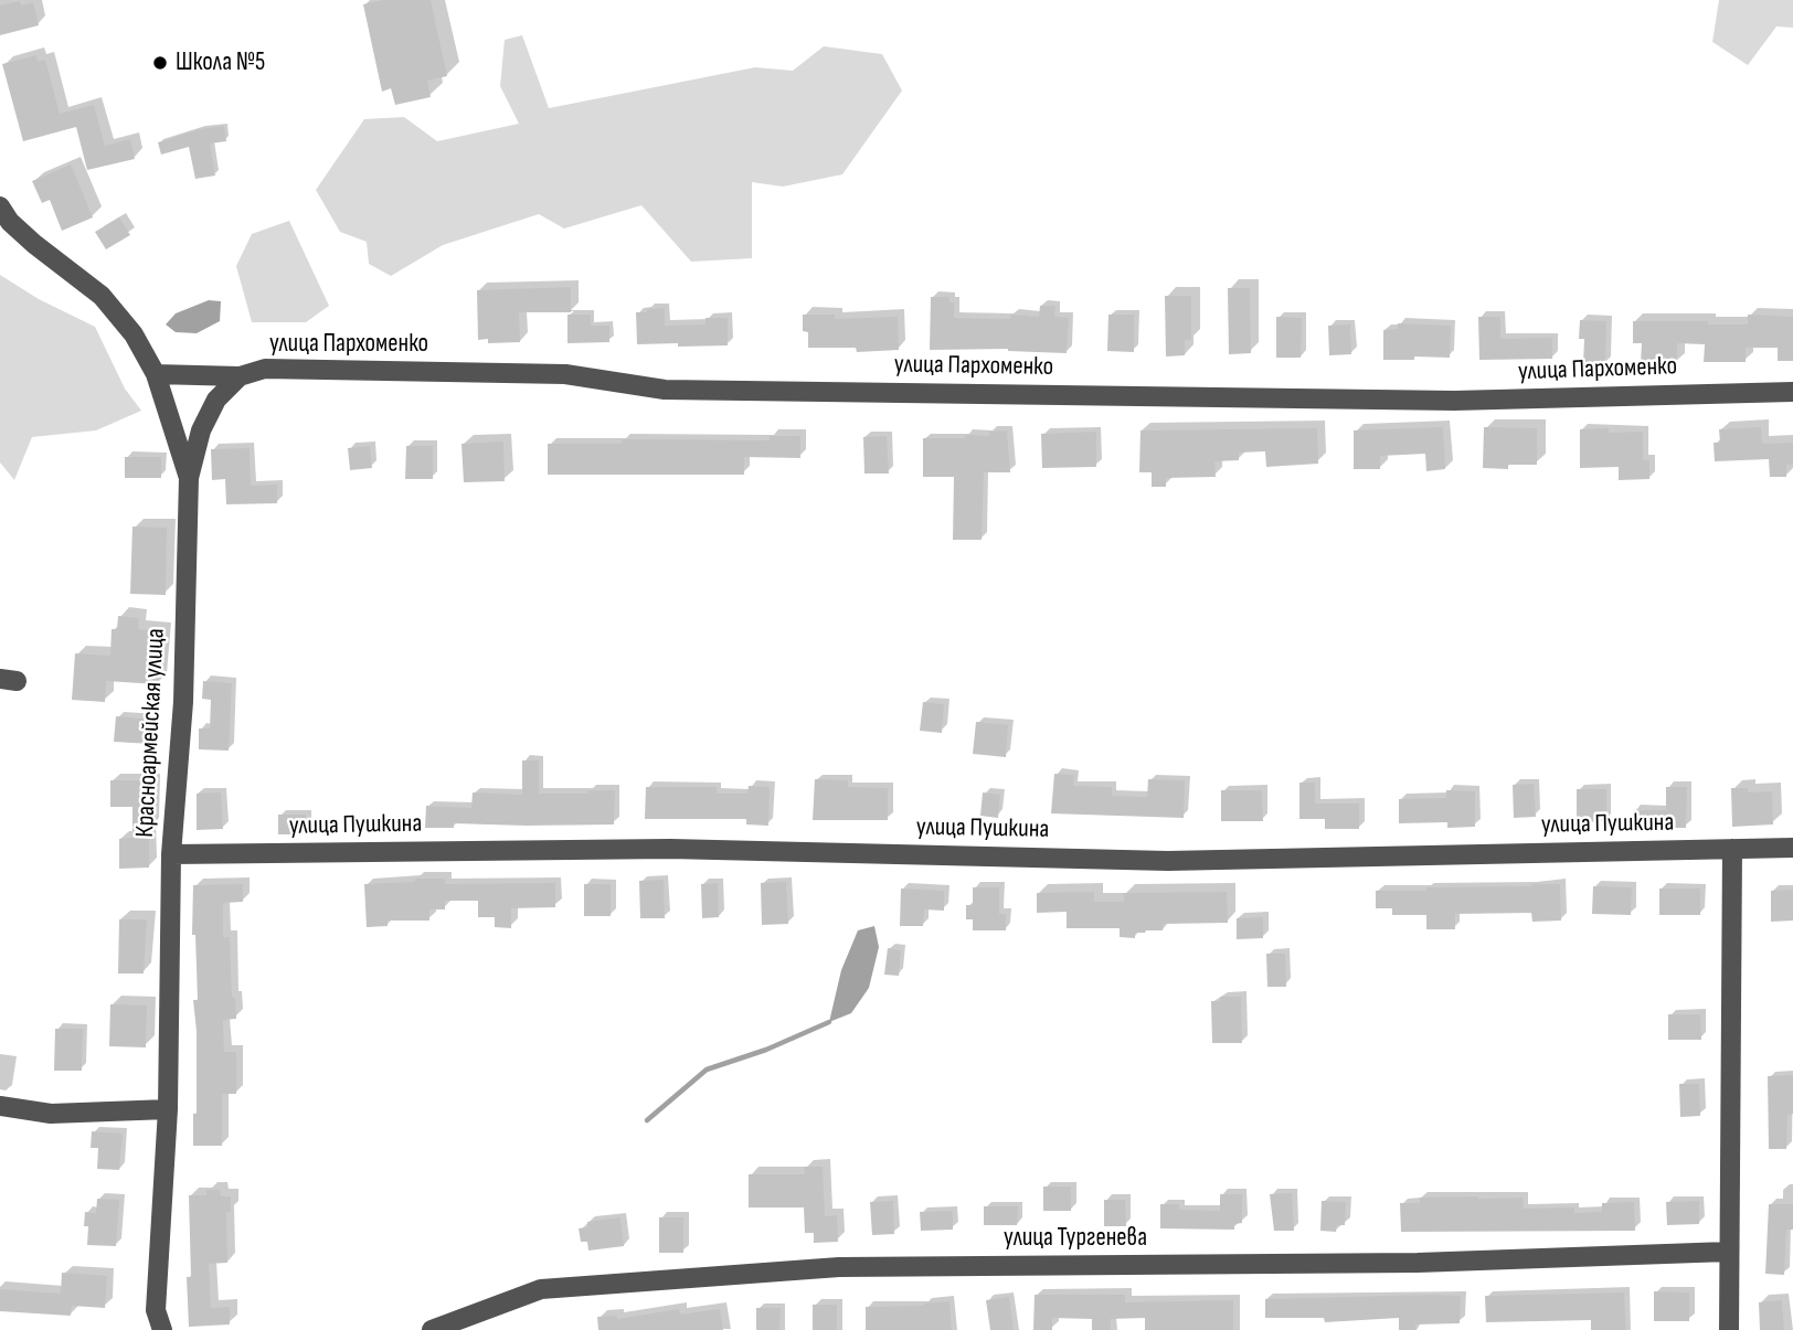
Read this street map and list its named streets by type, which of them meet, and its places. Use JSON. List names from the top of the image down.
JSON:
{
  "streets": {
    "street": [
      "улица Пархоменко",
      "Красноармейская улица",
      "улица Пушкина",
      "улица Тургенева"
    ]
  },
  "crossings": [
    ["улица Пархоменко", "Красноармейская улица"],
    ["Красноармейская улица", "улица Пушкина"]
  ],
  "places": ["Школа №5"]
}
